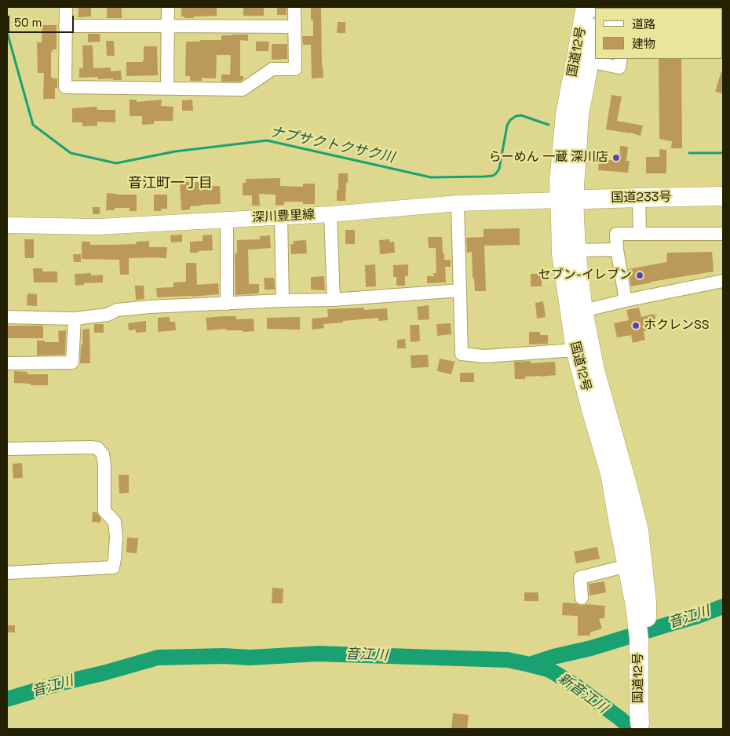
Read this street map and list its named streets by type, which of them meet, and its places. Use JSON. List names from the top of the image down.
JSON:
{
  "streets": {
    "highway": ["国道12号", "国道233号"],
    "main road": ["深川豊里線"]
  },
  "crossings": [
    ["国道12号", "国道233号"],
    ["国道12号", "深川豊里線"],
    ["国道233号", "深川豊里線"]
  ],
  "districts": ["音江町一丁目"],
  "water": ["ナプサクトクサク川", "音江川", "新音江川"],
  "places": ["らーめん 一蔵 深川店", "セブン-イレブン", "ホクレンSS"],
  "legend": ["道路", "建物"],
  "scale_bar": "50 m"
}
